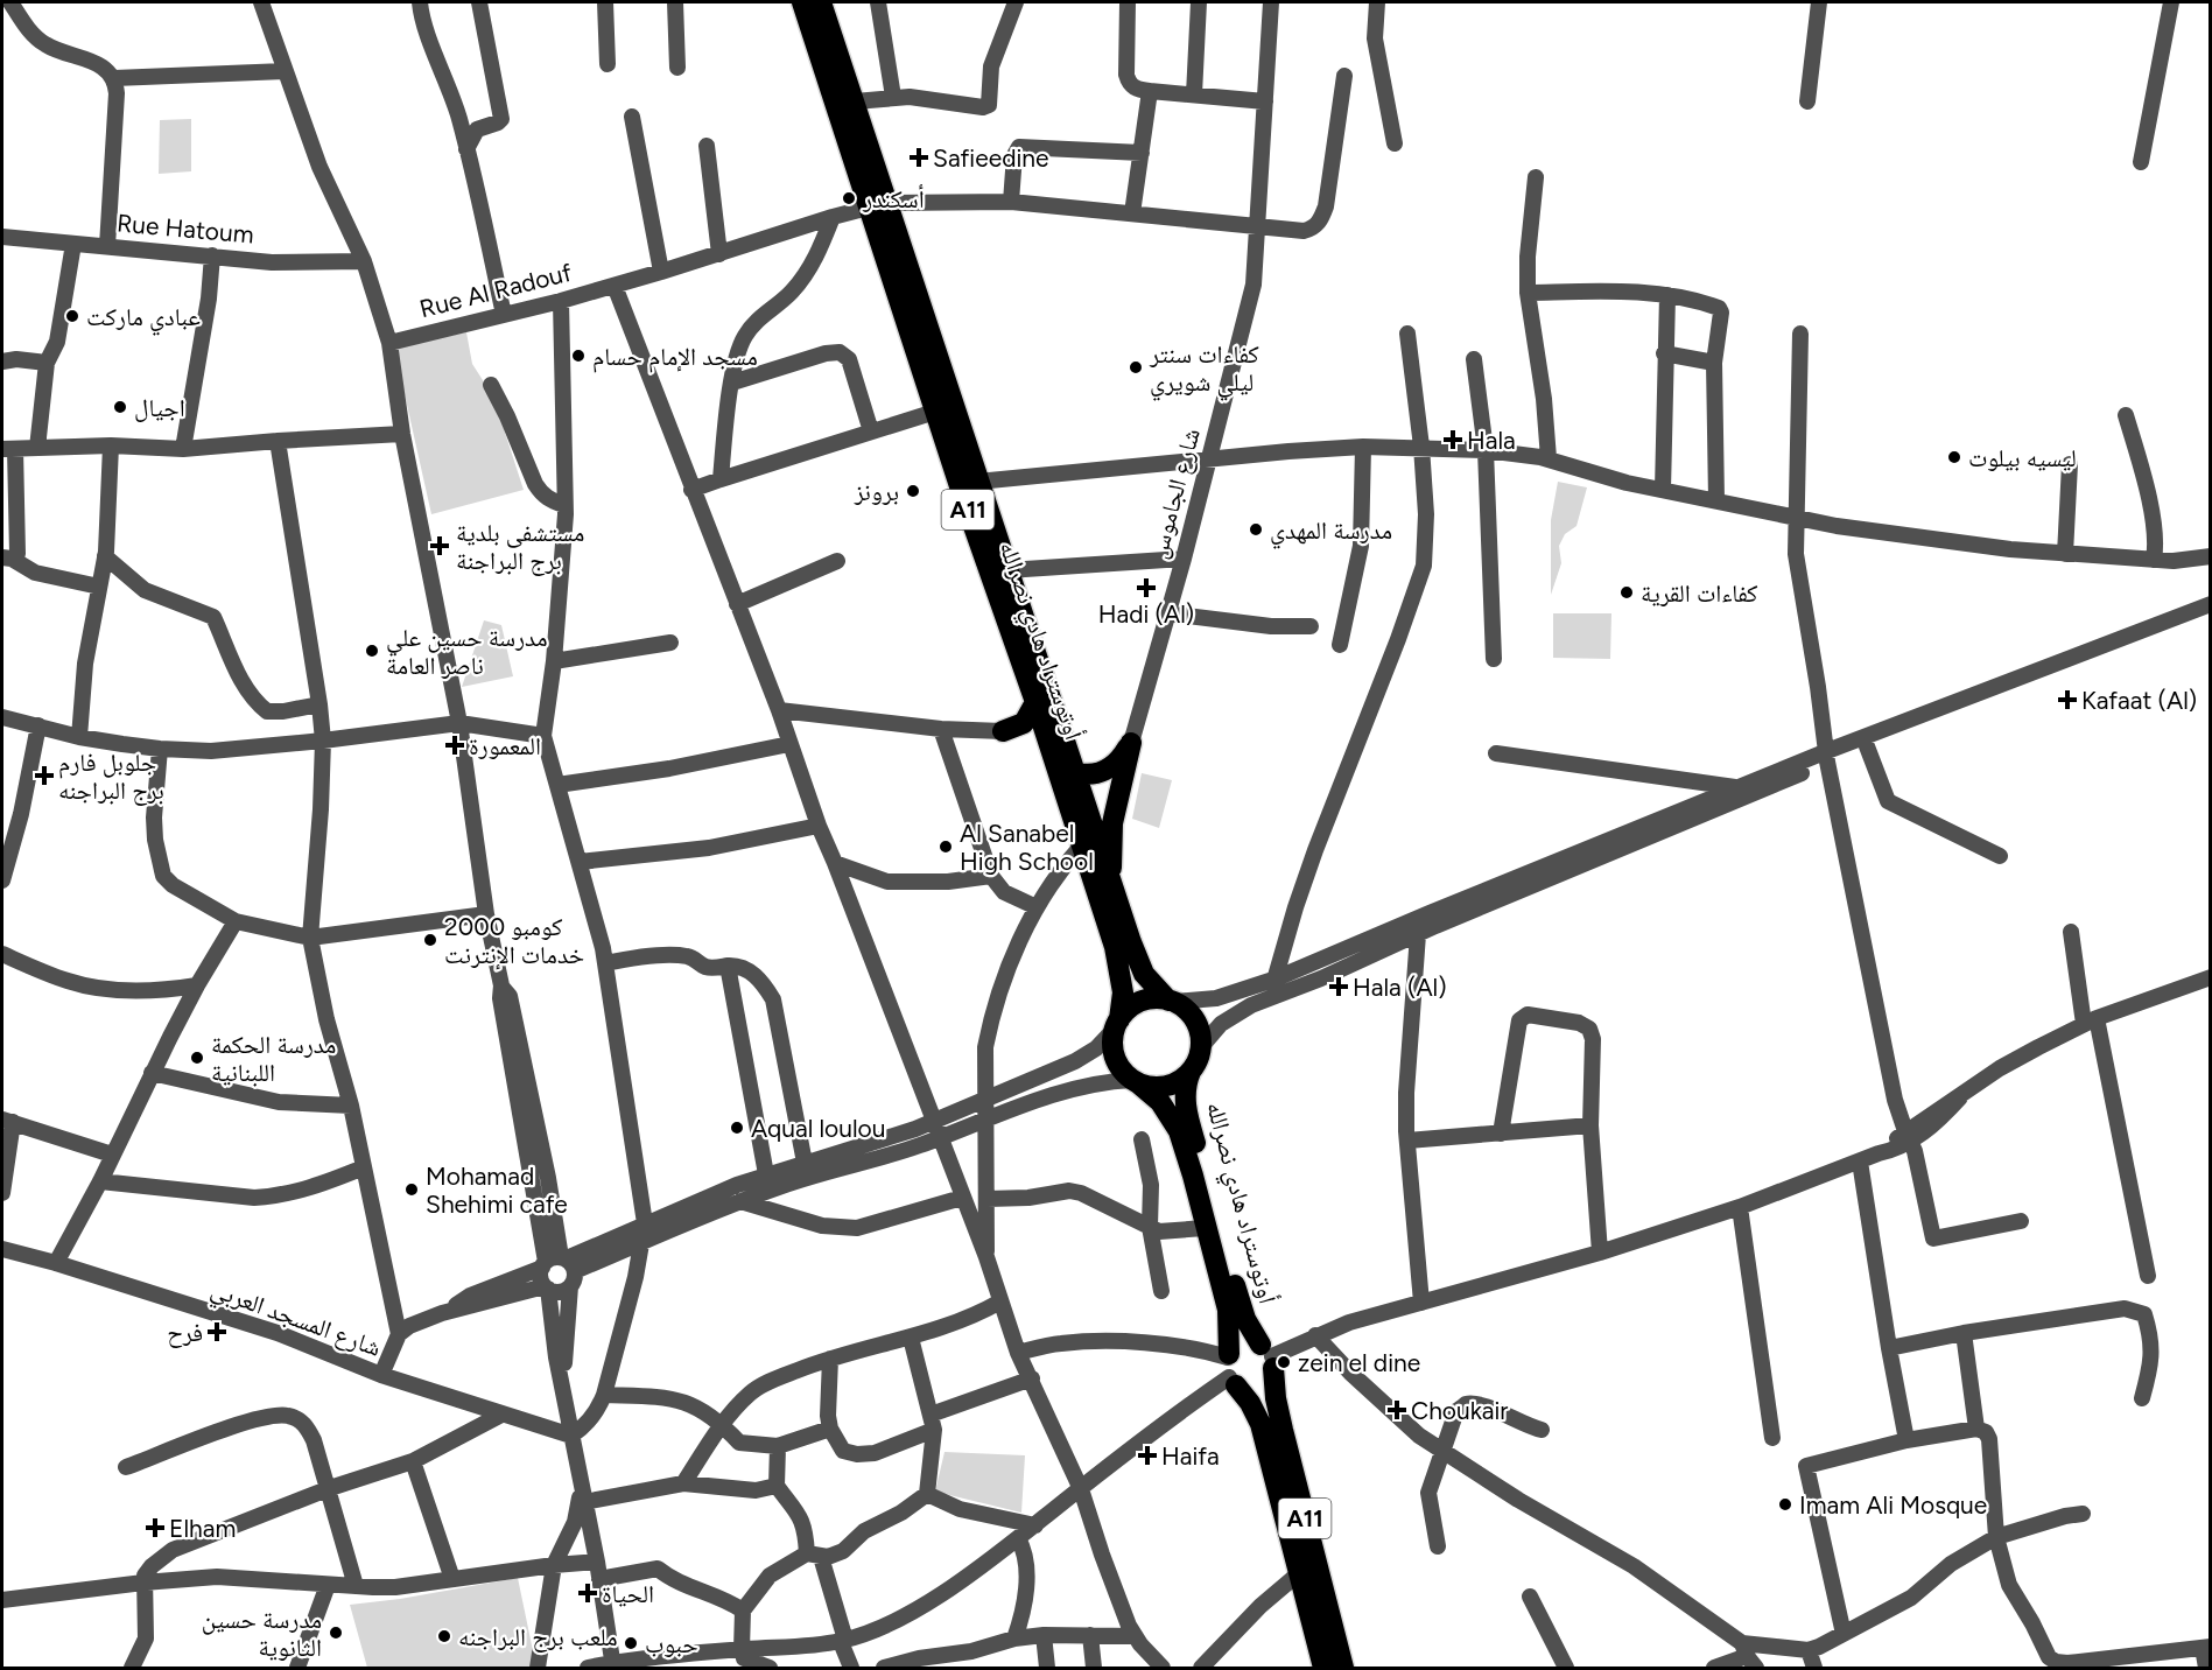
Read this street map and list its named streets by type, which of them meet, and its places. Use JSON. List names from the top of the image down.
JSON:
{
  "streets": {
    "highway": ["A11", "أوتوستراد هادي نصرالله"],
    "street": [
      "Rue Hatoum",
      "Rue Al Radouf",
      "شارع الجاموس",
      "شارع المسجد العربي"
    ]
  },
  "crossings": [
    ["Rue Al Radouf", "شارع الجاموس"],
    ["Rue Al Radouf", "أوتوستراد هادي نصرالله"],
    ["A11", "أوتوستراد هادي نصرالله"]
  ],
  "places": {
    "health": [
      "Safieedine",
      "Hala",
      "مستشفی بلدیة برج البراجنة",
      "Hadi (Al)",
      "Kafaat (Al)",
      "المعمورة",
      "جلوبل فارم برج البراجنه",
      "Hala (Al)",
      "فرح",
      "Choukair",
      "Haifa",
      "Elham",
      "الحياة"
    ],
    "other": [
      "أسكندر",
      "عبادي ماركت",
      "مسجد الإمام حسام",
      "كفاءات سنتر ليلي شويري",
      "اجيال",
      "ليسيه بيلوت",
      "برونز",
      "مدرسة المهدي",
      "كفاءات القرية",
      "مدرسة حسين علي ناصر العامة",
      "Al Sanabel High School",
      "كومبو 2000 خدمات الإنترنت",
      "مدرسة الحكمة اللبنانية",
      "Aqual loulou",
      "Mohamad Shehimi cafe",
      "zein el dine",
      "Imam Ali Mosque",
      "مدرسة حسين الثانوية",
      "ملعب برج البراجنه",
      "حبوب"
    ]
  }
}
